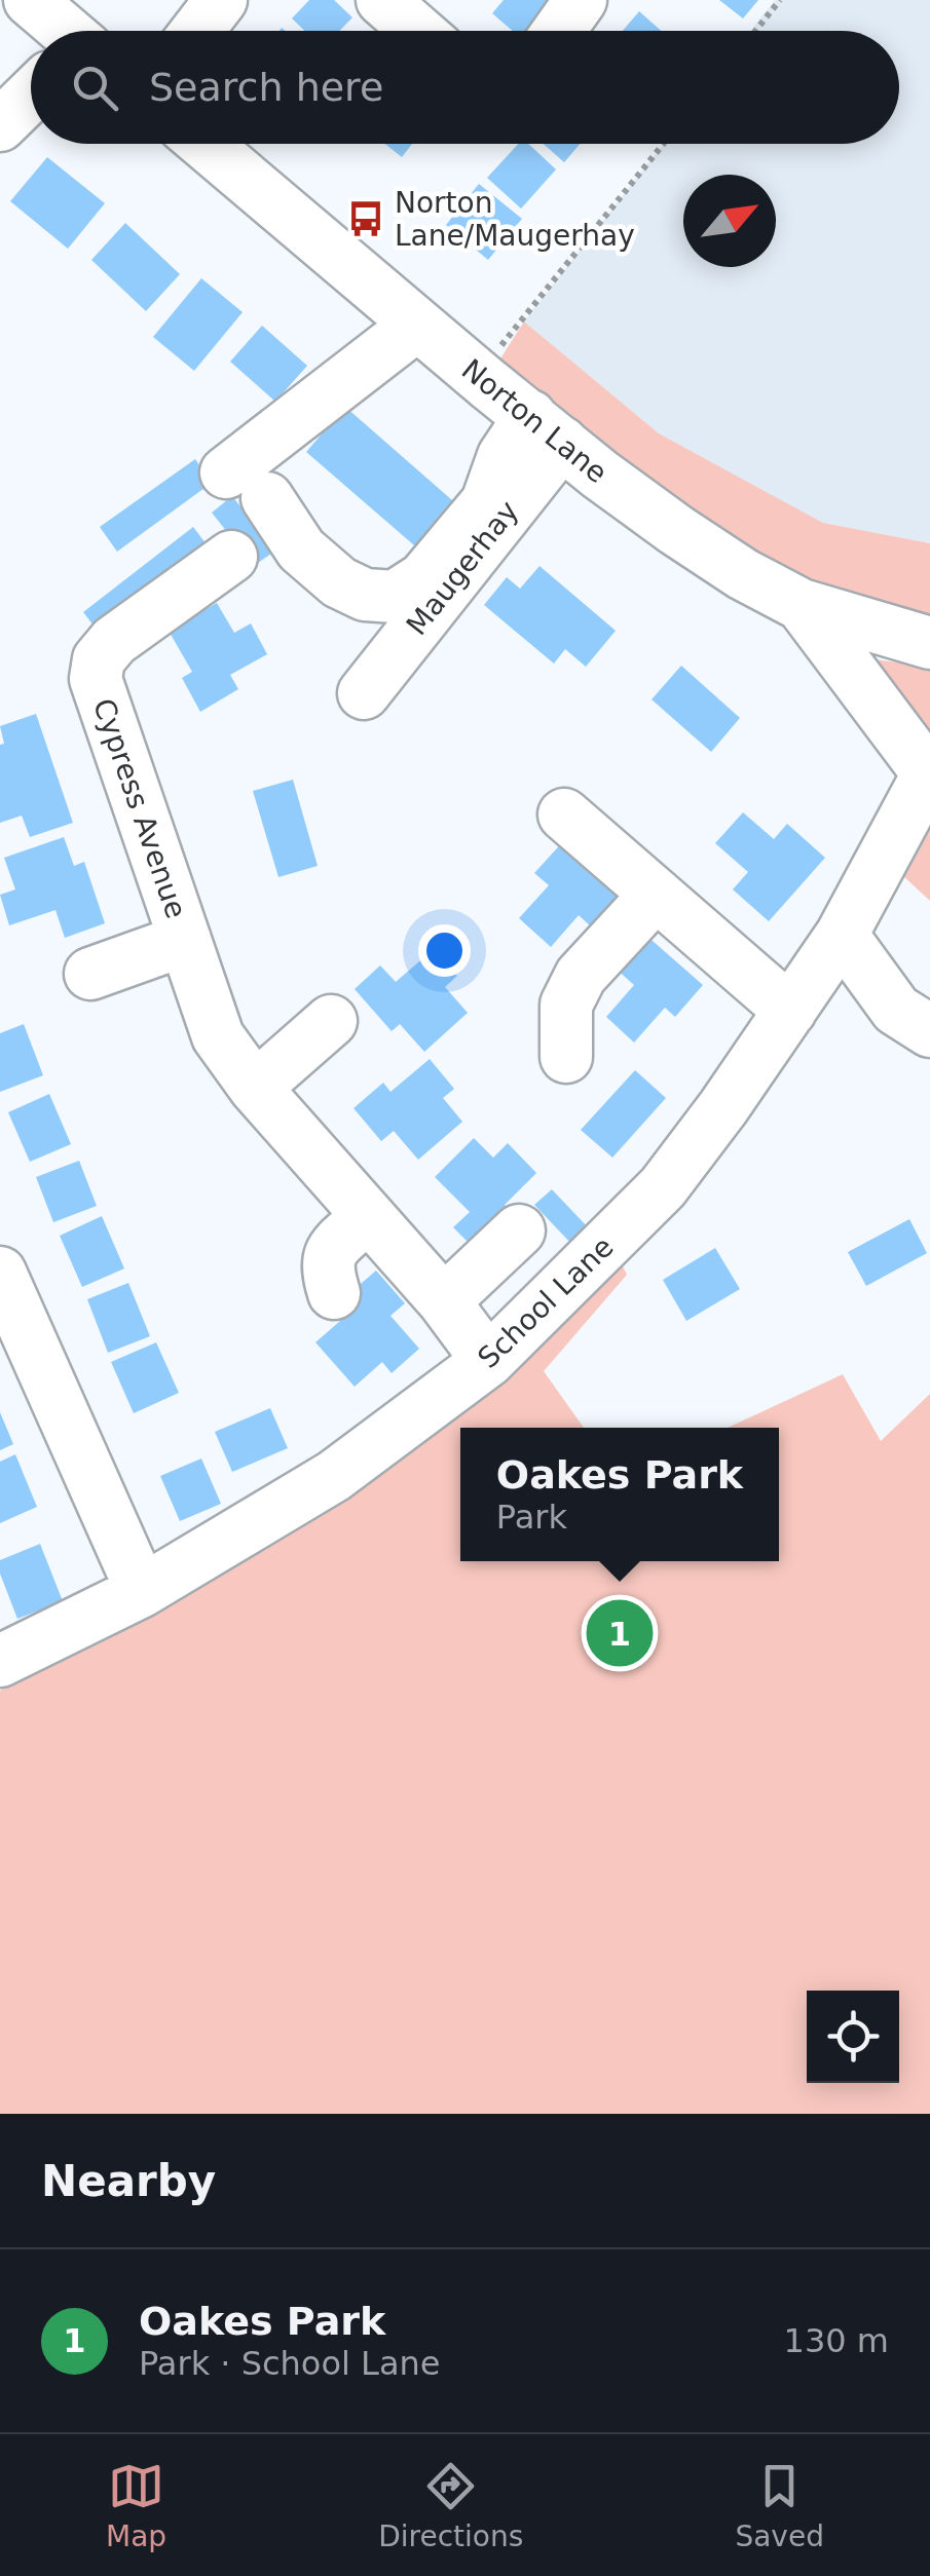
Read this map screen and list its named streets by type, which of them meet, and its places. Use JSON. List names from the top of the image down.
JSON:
{
  "streets": {
    "street": [
      "Norton Lane",
      "Maugerhay",
      "Cypress Avenue",
      "School Lane"
    ]
  },
  "crossings": [
    ["Norton Lane", "Maugerhay"],
    ["Norton Lane", "School Lane"],
    ["Cypress Avenue", "School Lane"]
  ],
  "places": {
    "bus stop": ["Norton Lane/Maugerhay"]
  },
  "north": "top right",
  "page": {
    "search": "Search here",
    "popup": ["Oakes Park", "Park"],
    "pins": "1",
    "heading": "Nearby",
    "list": [
      {
        "mark": "1",
        "name": "Oakes Park",
        "note": "Park · School Lane",
        "value": "130 m"
      }
    ],
    "nav": ["Map", "Directions", "Saved"]
  }
}
